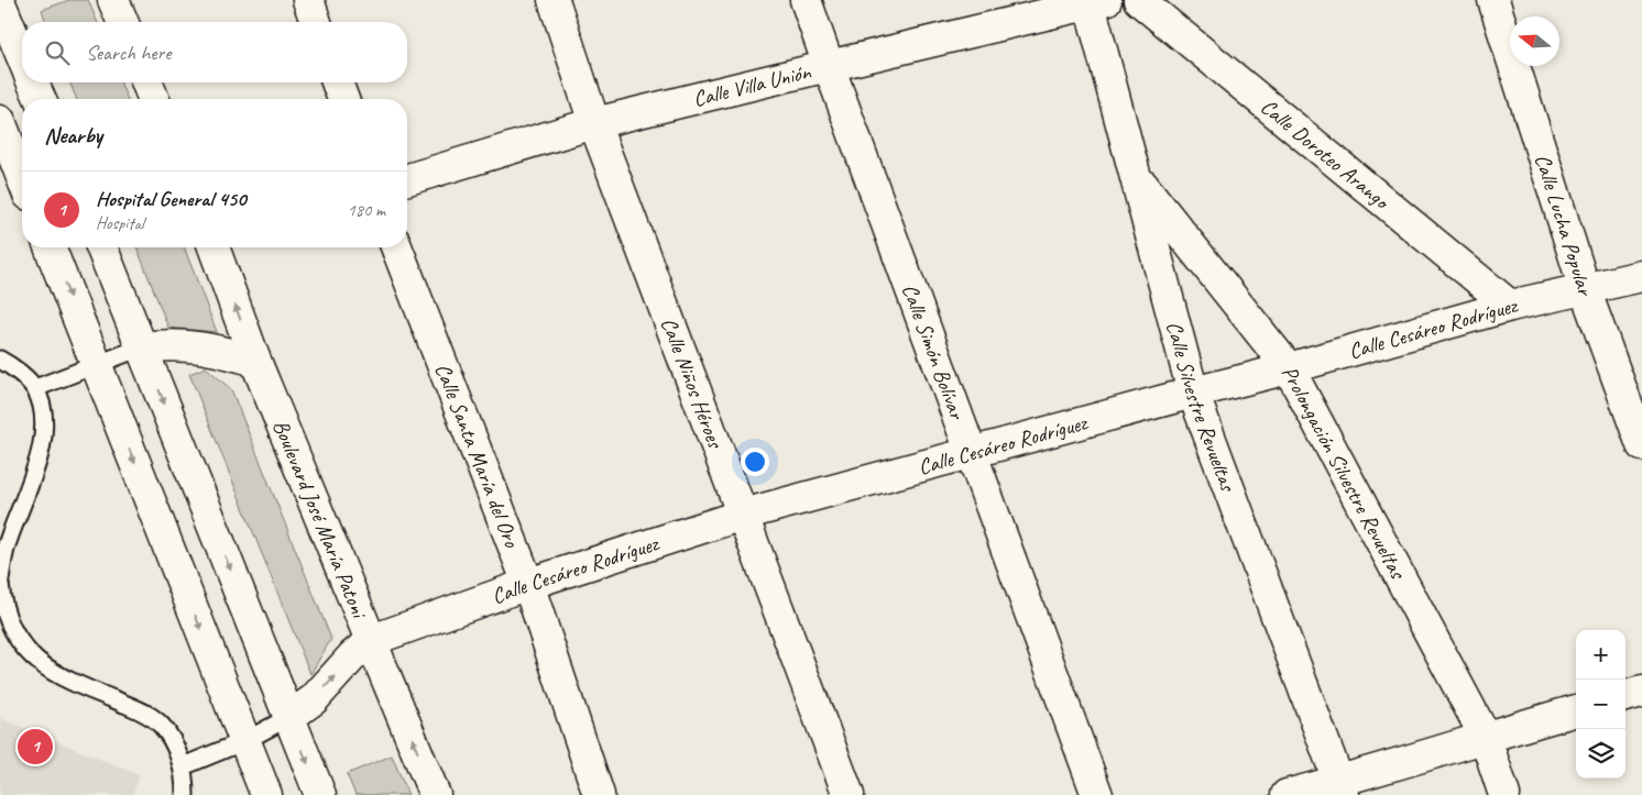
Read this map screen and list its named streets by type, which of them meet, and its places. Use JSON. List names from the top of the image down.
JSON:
{
  "streets": {
    "street": [
      "Calle Villa Unión",
      "Calle Doroteo Arango",
      "Calle Lucha Popular",
      "Calle Cesáreo Rodríguez",
      "Calle Simón Bolívar",
      "Calle Niños Héroes",
      "Calle Silvestre Revueltas",
      "Calle Santa María del Oro",
      "Prolongación Silvestre Revueltas",
      "Boulevard José María Patoni"
    ]
  },
  "crossings": [
    ["Calle Villa Unión", "Calle Simón Bolívar"],
    ["Calle Villa Unión", "Calle Niños Héroes"],
    ["Calle Villa Unión", "Calle Silvestre Revueltas"],
    ["Calle Doroteo Arango", "Calle Cesáreo Rodríguez"],
    ["Calle Lucha Popular", "Calle Cesáreo Rodríguez"],
    ["Calle Cesáreo Rodríguez", "Calle Simón Bolívar"],
    ["Calle Cesáreo Rodríguez", "Calle Niños Héroes"],
    ["Calle Cesáreo Rodríguez", "Calle Silvestre Revueltas"],
    ["Calle Cesáreo Rodríguez", "Calle Santa María del Oro"],
    ["Calle Cesáreo Rodríguez", "Prolongación Silvestre Revueltas"],
    ["Calle Cesáreo Rodríguez", "Boulevard José María Patoni"],
    ["Calle Silvestre Revueltas", "Prolongación Silvestre Revueltas"]
  ],
  "north": "left",
  "page": {
    "search": "Search here",
    "heading": "Nearby",
    "list": [
      {
        "mark": "1",
        "name": "Hospital General 450",
        "note": "Hospital",
        "value": "180 m"
      }
    ],
    "map_buttons": ["+", "−"],
    "pins": "1"
  }
}
